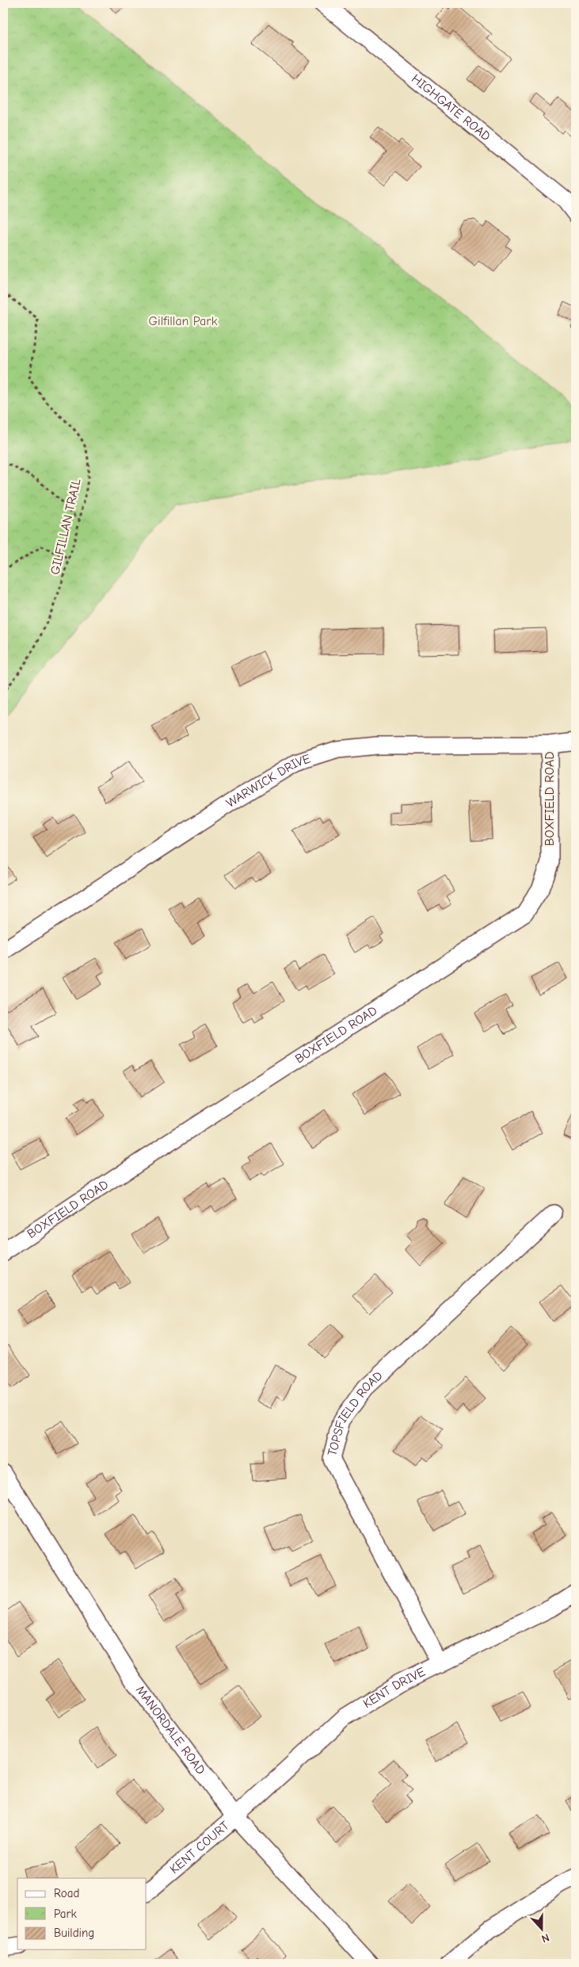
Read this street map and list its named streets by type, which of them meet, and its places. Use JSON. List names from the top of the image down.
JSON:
{
  "streets": {
    "street": [
      "HIGHGATE ROAD",
      "WARWICK DRIVE",
      "BOXFIELD ROAD",
      "TOPSFIELD ROAD",
      "KENT DRIVE",
      "MANORDALE ROAD",
      "KENT COURT"
    ],
    "path": ["GILFILLAN TRAIL"]
  },
  "crossings": [
    ["WARWICK DRIVE", "BOXFIELD ROAD"],
    ["TOPSFIELD ROAD", "KENT DRIVE"],
    ["KENT DRIVE", "MANORDALE ROAD"],
    ["KENT DRIVE", "KENT COURT"],
    ["MANORDALE ROAD", "KENT COURT"]
  ],
  "parks": ["Gilfillan Park"],
  "legend": ["Road", "Park", "Building"],
  "north": "bottom"
}
